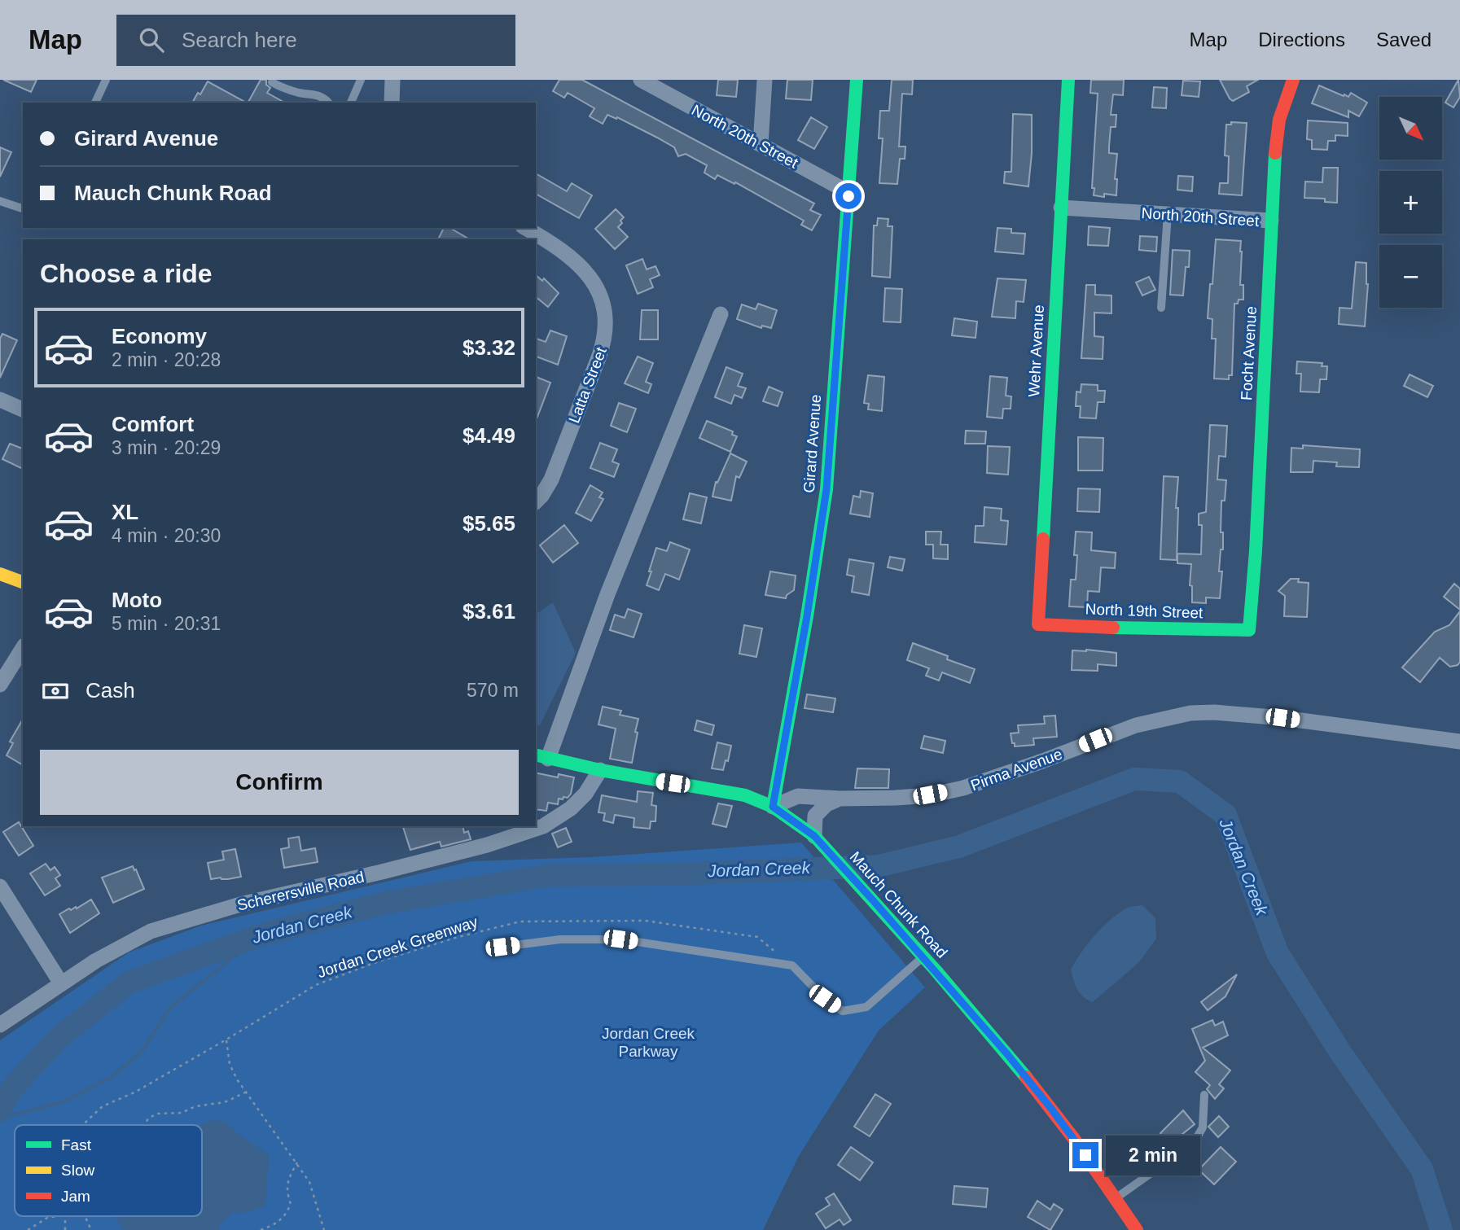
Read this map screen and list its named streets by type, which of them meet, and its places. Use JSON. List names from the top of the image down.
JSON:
{
  "streets": {
    "street": [
      "North 20th Street",
      "Wehr Avenue",
      "Focht Avenue",
      "Latta Street",
      "Girard Avenue",
      "North 19th Street",
      "Pirma Avenue",
      "Scherersville Road",
      "Mauch Chunk Road"
    ],
    "path": ["Jordan Creek Greenway"]
  },
  "crossings": [
    ["North 20th Street", "Wehr Avenue"],
    ["North 20th Street", "Focht Avenue"],
    ["North 20th Street", "Girard Avenue"],
    ["Wehr Avenue", "North 19th Street"],
    ["Focht Avenue", "North 19th Street"],
    ["Girard Avenue", "Pirma Avenue"],
    ["Girard Avenue", "Mauch Chunk Road"],
    ["Pirma Avenue", "Mauch Chunk Road"],
    ["Scherersville Road", "Mauch Chunk Road"]
  ],
  "water": ["Jordan Creek"],
  "parks": ["Jordan Creek Parkway"],
  "legend": ["Fast", "Slow", "Jam"],
  "north": "bottom right",
  "page": {
    "header": "Map",
    "search": "Search here",
    "nav": ["Map", "Directions", "Saved"],
    "map_buttons": ["+", "−"],
    "banner": ["Girard Avenue", "Mauch Chunk Road"],
    "heading": "Choose a ride",
    "list": [
      {
        "name": "Economy",
        "note": "2 min · 20:28",
        "value": "$3.32"
      },
      {
        "name": "Comfort",
        "note": "3 min · 20:29",
        "value": "$4.49"
      },
      {
        "name": "XL",
        "note": "4 min · 20:30",
        "value": "$5.65"
      },
      {
        "name": "Moto",
        "note": "5 min · 20:31",
        "value": "$3.61"
      }
    ],
    "pay": ["Cash", "570 m"],
    "buttons": "Confirm",
    "bubble": "2 min"
  }
}
